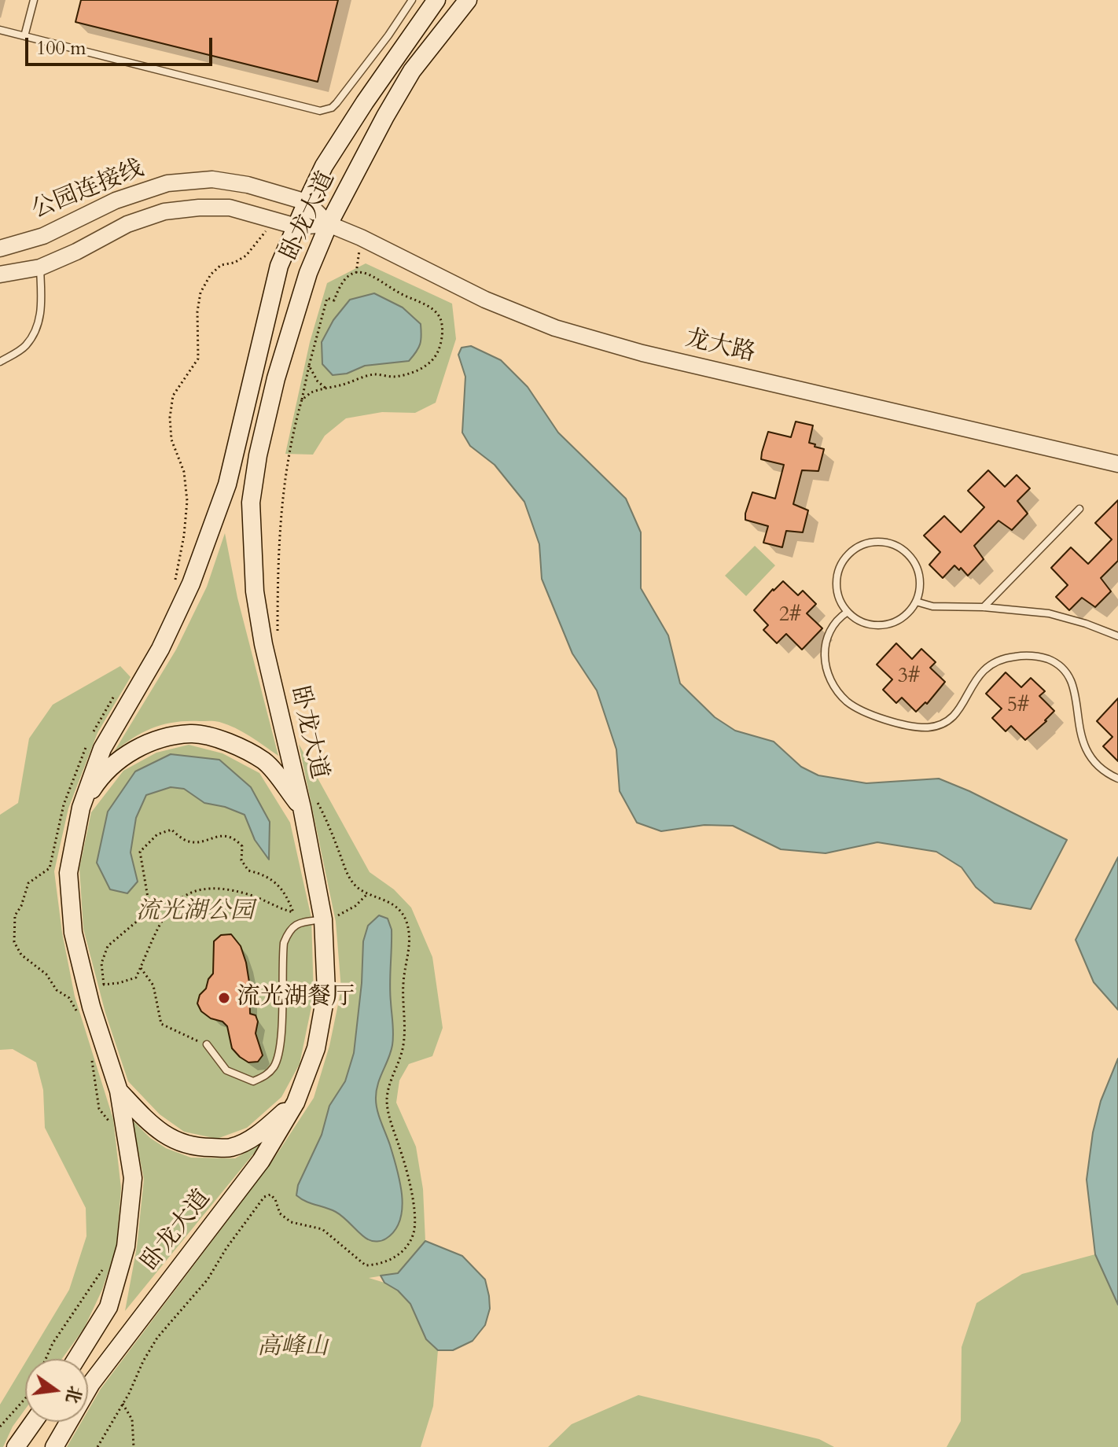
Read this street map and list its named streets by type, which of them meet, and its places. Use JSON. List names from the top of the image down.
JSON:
{
  "streets": {
    "main road": ["卧龙大道"],
    "street": ["公园连接线", "龙大路"]
  },
  "crossings": [
    ["公园连接线", "卧龙大道"],
    ["公园连接线", "龙大路"],
    ["卧龙大道", "龙大路"]
  ],
  "parks": ["流光湖公园", "高峰山"],
  "places": ["流光湖餐厅"],
  "house_numbers": ["2#", "3#", "5#"],
  "scale_bar": "100 m",
  "north": "right"
}
